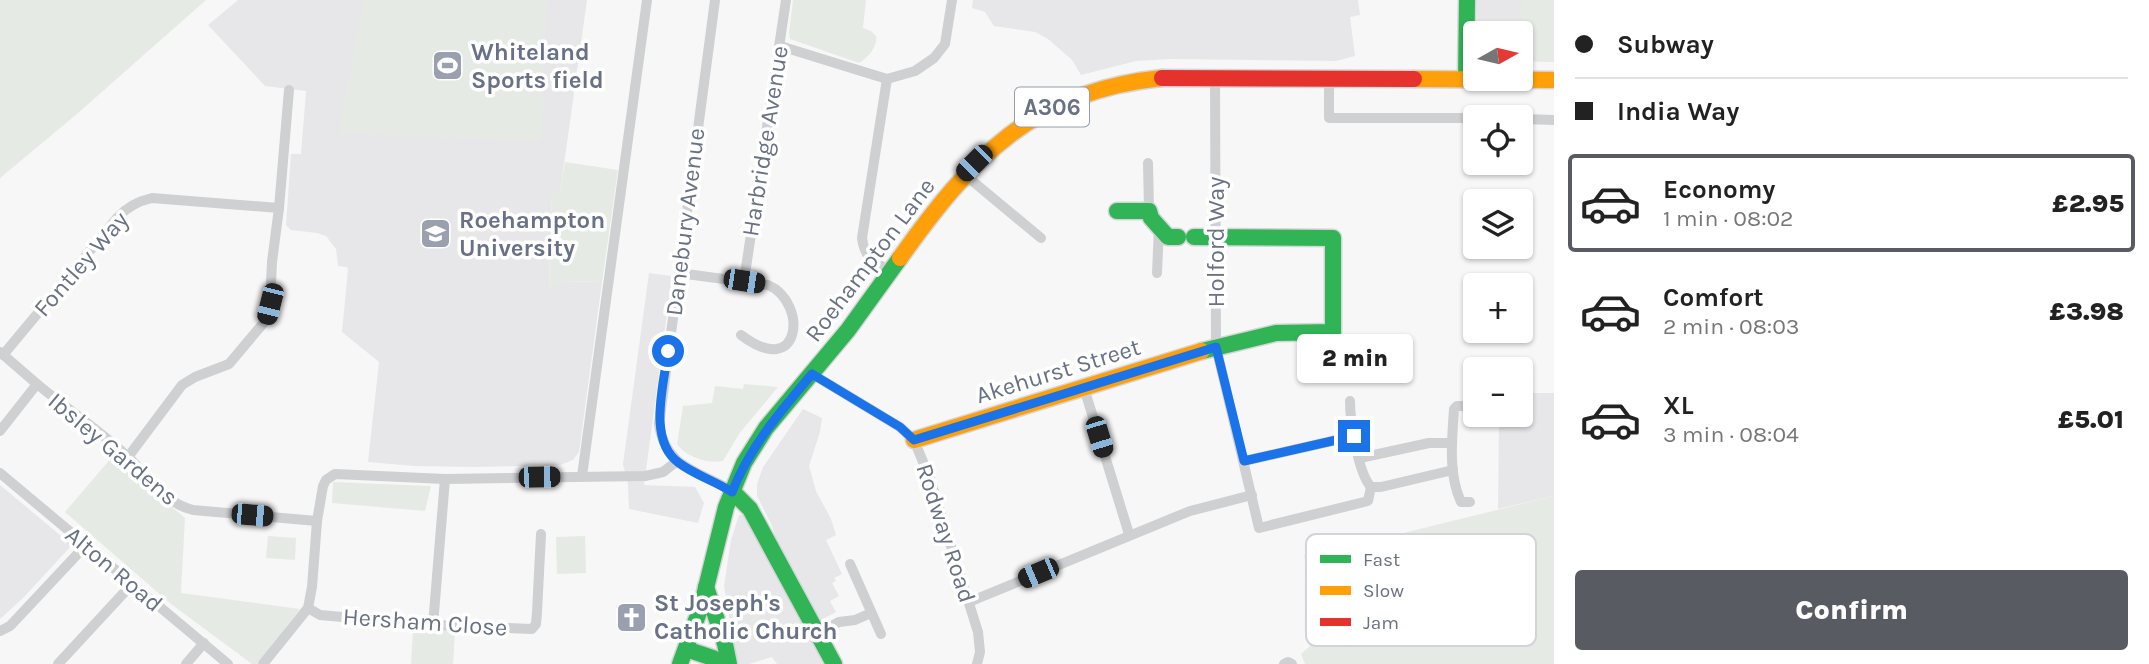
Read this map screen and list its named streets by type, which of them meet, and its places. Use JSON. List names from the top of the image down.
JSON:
{
  "streets": {
    "main road": ["A306", "Roehampton Lane", "Akehurst Street"],
    "street": [
      "Harbridge Avenue",
      "Danebury Avenue",
      "Holford Way",
      "Fontley Way",
      "Ibsley Gardens",
      "Rodway Road",
      "Alton Road",
      "Hersham Close"
    ]
  },
  "crossings": [
    ["Holford Way", "Roehampton Lane"],
    ["Holford Way", "Akehurst Street"],
    ["Roehampton Lane", "Rodway Road"],
    ["Fontley Way", "Ibsley Gardens"],
    ["Akehurst Street", "Rodway Road"]
  ],
  "places": {
    "sports": ["Whiteland Sports field"],
    "school or university": ["Roehampton University"],
    "church": ["St Joseph's Catholic Church"]
  },
  "legend": ["Fast", "Slow", "Jam"],
  "north": "right",
  "page": {
    "banner": ["Subway", "India Way"],
    "map_buttons": ["+", "−"],
    "list": [
      {
        "name": "Economy",
        "note": "1 min · 08:02",
        "value": "£2.95"
      },
      {
        "name": "Comfort",
        "note": "2 min · 08:03",
        "value": "£3.98"
      },
      {
        "name": "XL",
        "note": "3 min · 08:04",
        "value": "£5.01"
      }
    ],
    "bubble": "2 min",
    "buttons": "Confirm"
  }
}
